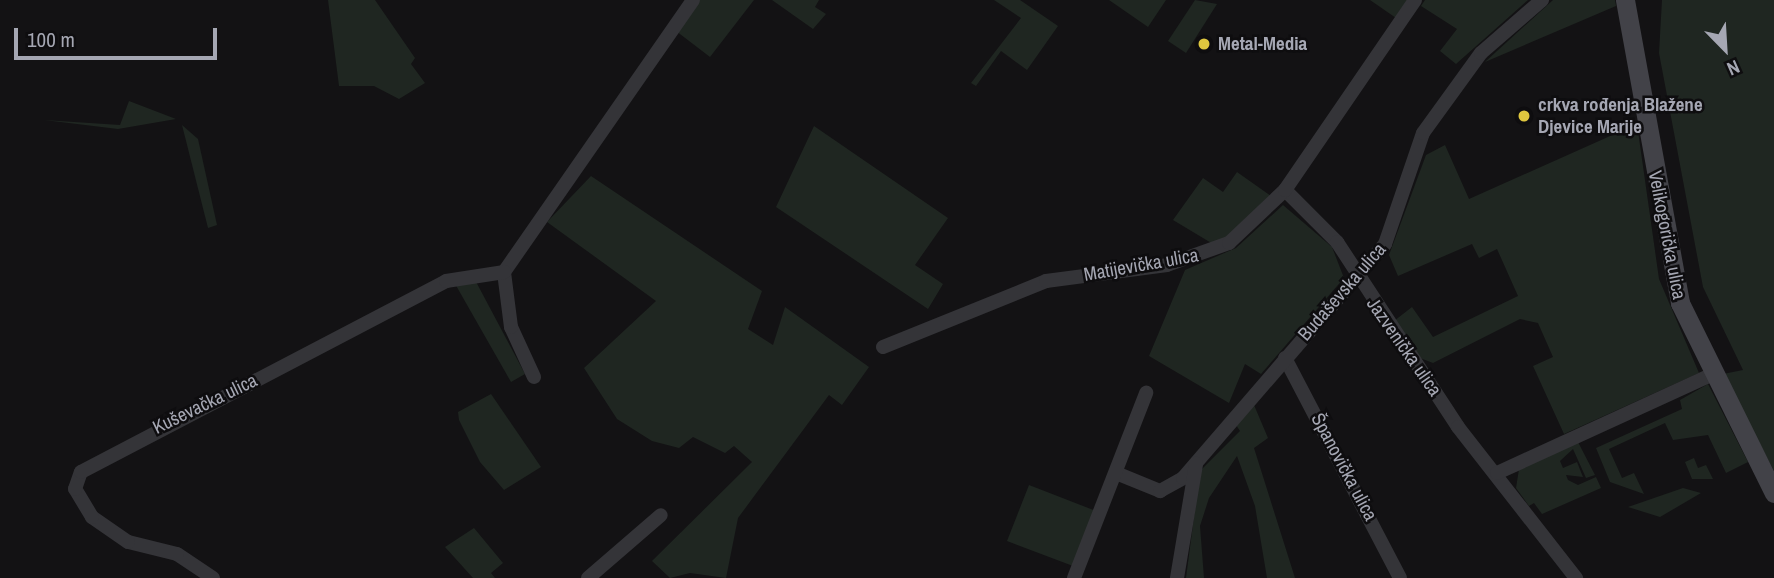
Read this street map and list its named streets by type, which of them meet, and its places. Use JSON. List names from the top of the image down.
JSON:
{
  "streets": {
    "street": [
      "Velikogorička ulica",
      "Matijevička ulica",
      "Budaševska ulica",
      "Jazvenička ulica",
      "Kuševačka ulica",
      "Španovička ulica"
    ]
  },
  "crossings": [
    ["Matijevička ulica", "Jazvenička ulica"],
    ["Budaševska ulica", "Jazvenička ulica"],
    ["Budaševska ulica", "Španovička ulica"]
  ],
  "places": ["Metal-Media", "crkva rođenja Blažene Djevice Marije"],
  "scale_bar": "100 m",
  "north": "bottom right"
}
